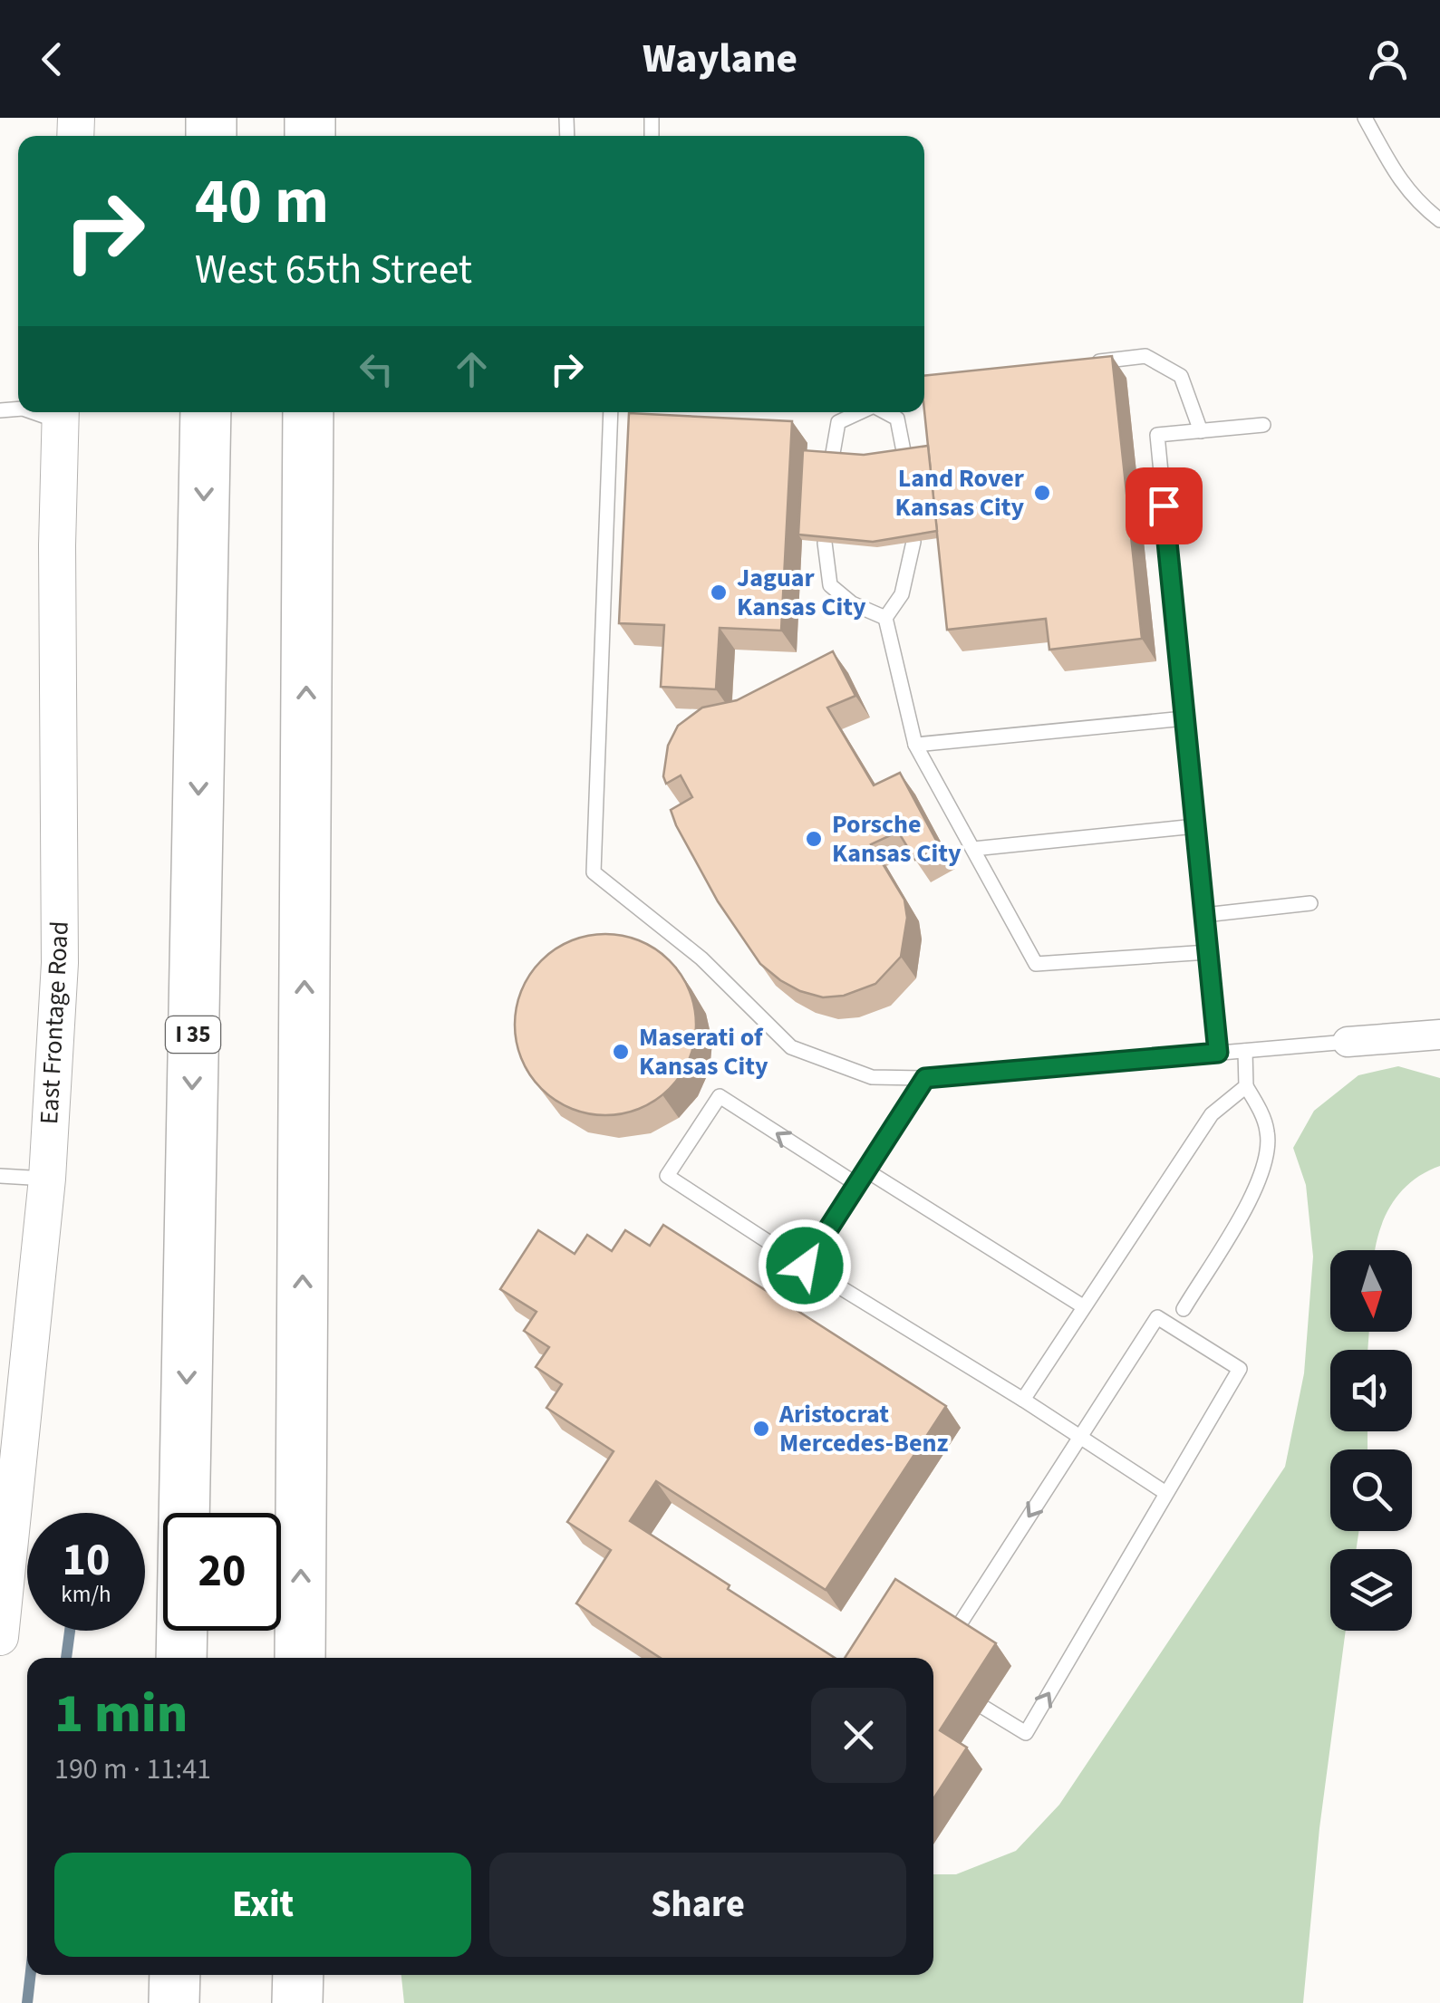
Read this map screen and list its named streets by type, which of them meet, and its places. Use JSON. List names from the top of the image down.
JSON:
{
  "streets": {
    "highway": ["I 35"],
    "street": ["East Frontage Road"]
  },
  "places": [
    "Land Rover Kansas City",
    "Jaguar Kansas City",
    "Porsche Kansas City",
    "Maserati of Kansas City",
    "Aristocrat Mercedes-Benz"
  ],
  "north": "bottom",
  "page": {
    "header": "Waylane",
    "turn": ["40 m", "West 65th Street"],
    "speed": "10 km/h",
    "limit": "20",
    "heading": ["1 min", "190 m · 11:41"],
    "buttons": ["Exit", "Share"]
  }
}
